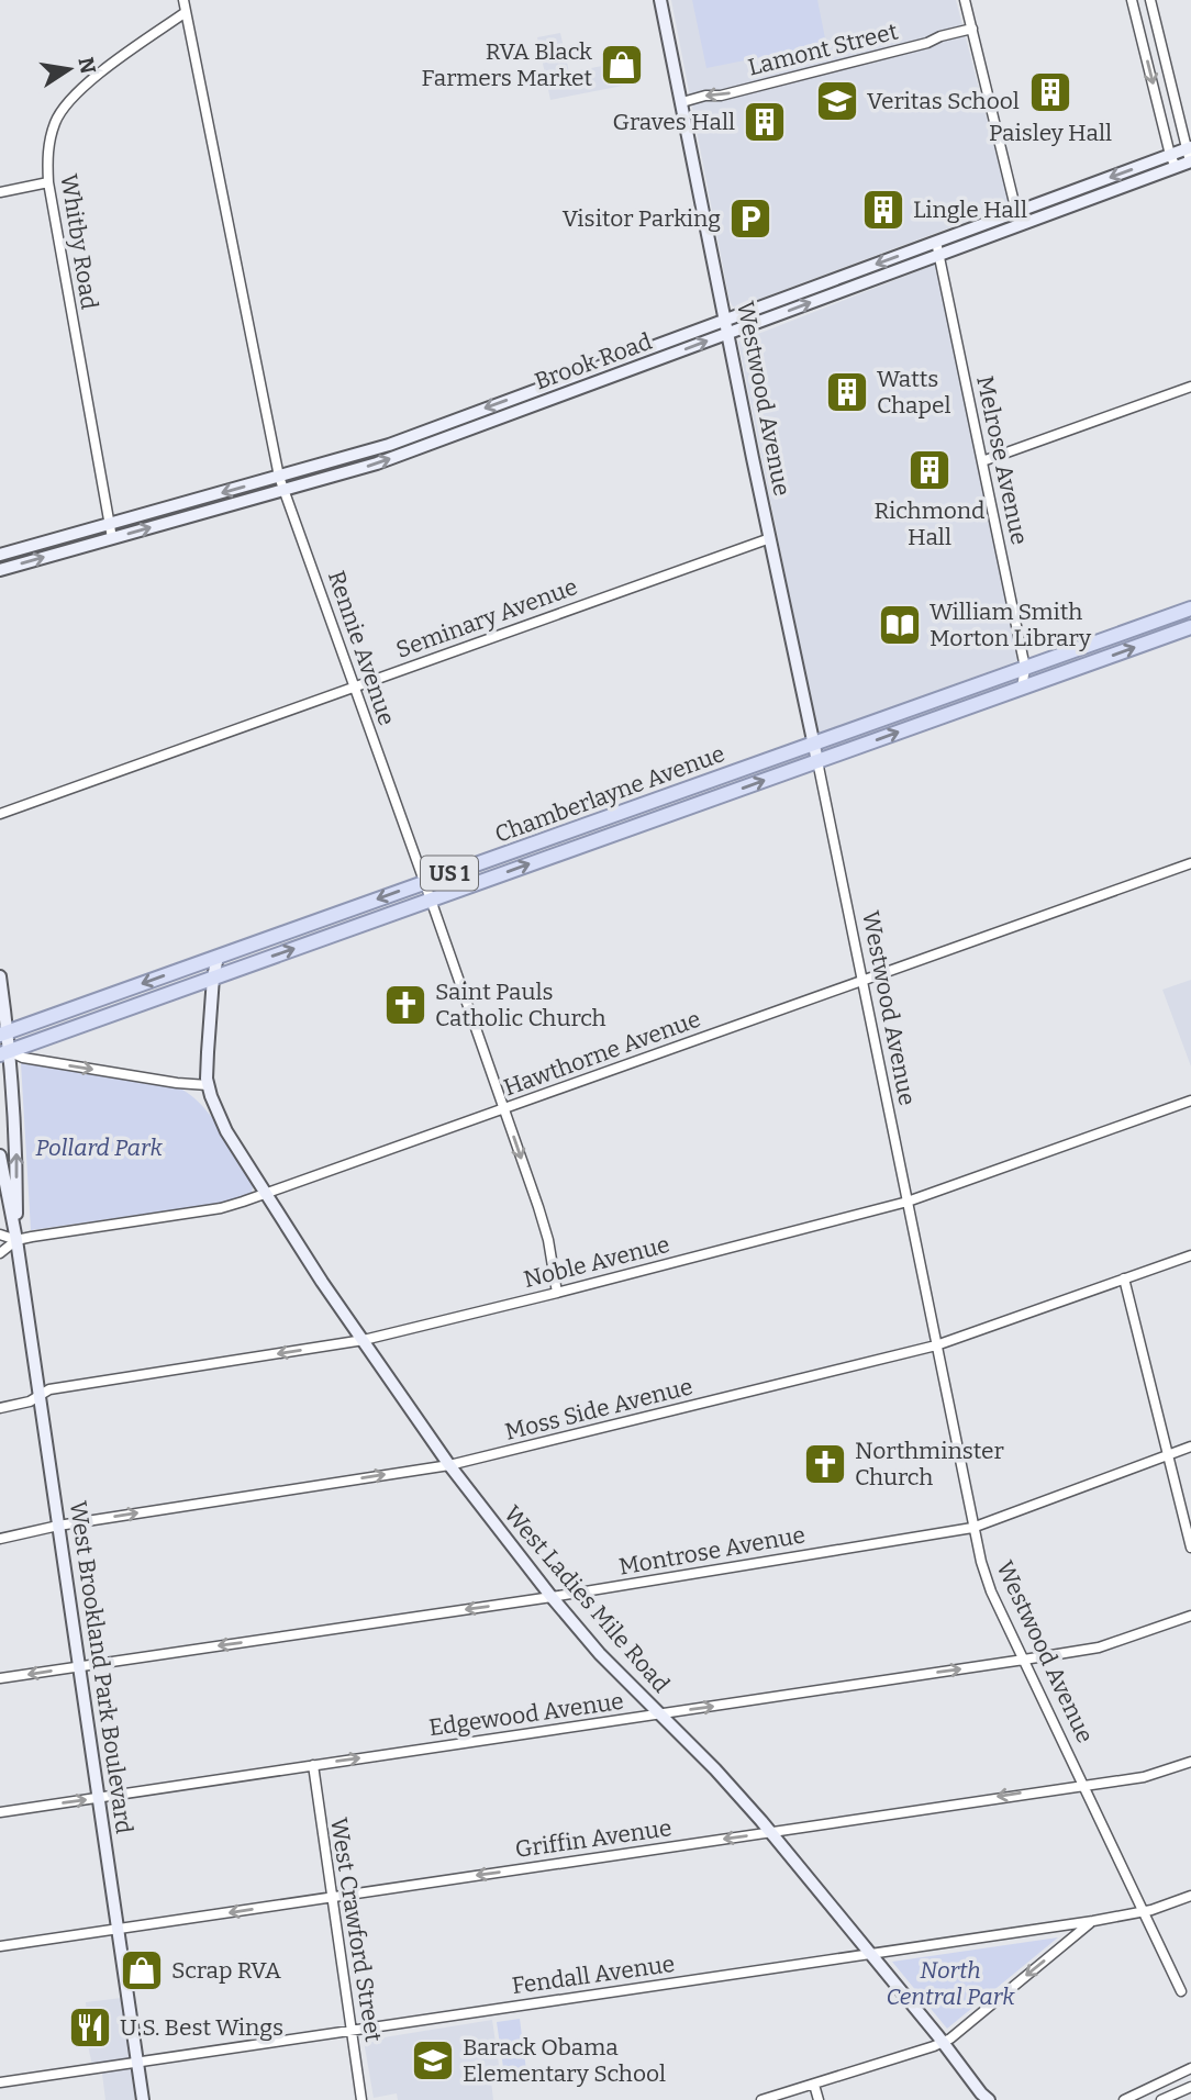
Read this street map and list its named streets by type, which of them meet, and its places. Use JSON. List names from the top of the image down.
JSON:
{
  "streets": {
    "main road": [
      "Brook Road",
      "Westwood Avenue",
      "Chamberlayne Avenue",
      "US 1",
      "West Ladies Mile Road",
      "West Brookland Park Boulevard"
    ],
    "street": [
      "Lamont Street",
      "Whitby Road",
      "Melrose Avenue",
      "Seminary Avenue",
      "Rennie Avenue",
      "Hawthorne Avenue",
      "Noble Avenue",
      "Moss Side Avenue",
      "Montrose Avenue",
      "Edgewood Avenue",
      "Griffin Avenue",
      "West Crawford Street",
      "Fendall Avenue"
    ]
  },
  "crossings": [
    ["Lamont Street", "Westwood Avenue"],
    ["Whitby Road", "Brook Road"],
    ["Whitby Road", "Rennie Avenue"],
    ["Brook Road", "Westwood Avenue"],
    ["Brook Road", "Melrose Avenue"],
    ["Brook Road", "Rennie Avenue"],
    ["Westwood Avenue", "Seminary Avenue"],
    ["Westwood Avenue", "Chamberlayne Avenue"],
    ["Westwood Avenue", "Hawthorne Avenue"],
    ["Westwood Avenue", "Noble Avenue"],
    ["Westwood Avenue", "Moss Side Avenue"],
    ["Westwood Avenue", "Montrose Avenue"],
    ["Westwood Avenue", "Edgewood Avenue"],
    ["Westwood Avenue", "Griffin Avenue"],
    ["Westwood Avenue", "Fendall Avenue"],
    ["Melrose Avenue", "Chamberlayne Avenue"],
    ["Seminary Avenue", "Rennie Avenue"],
    ["Rennie Avenue", "Chamberlayne Avenue"],
    ["Rennie Avenue", "Hawthorne Avenue"],
    ["Rennie Avenue", "Noble Avenue"],
    ["Chamberlayne Avenue", "West Ladies Mile Road"],
    ["Chamberlayne Avenue", "West Brookland Park Boulevard"],
    ["Hawthorne Avenue", "West Ladies Mile Road"],
    ["Hawthorne Avenue", "West Brookland Park Boulevard"],
    ["Noble Avenue", "West Ladies Mile Road"],
    ["Noble Avenue", "West Brookland Park Boulevard"],
    ["Moss Side Avenue", "West Ladies Mile Road"],
    ["Moss Side Avenue", "West Brookland Park Boulevard"],
    ["Montrose Avenue", "West Ladies Mile Road"],
    ["Montrose Avenue", "West Brookland Park Boulevard"],
    ["West Ladies Mile Road", "Edgewood Avenue"],
    ["West Ladies Mile Road", "Griffin Avenue"],
    ["West Ladies Mile Road", "Fendall Avenue"],
    ["West Brookland Park Boulevard", "Edgewood Avenue"],
    ["West Brookland Park Boulevard", "Griffin Avenue"],
    ["West Brookland Park Boulevard", "Fendall Avenue"],
    ["Edgewood Avenue", "West Crawford Street"],
    ["Griffin Avenue", "West Crawford Street"],
    ["West Crawford Street", "Fendall Avenue"]
  ],
  "one_way": [
    "Lamont Street",
    "Montrose Avenue",
    "Edgewood Avenue",
    "Griffin Avenue"
  ],
  "parks": ["Pollard Park", "North Central Park"],
  "places": {
    "shop": ["RVA Black Farmers Market", "Scrap RVA"],
    "building": [
      "Paisley Hall",
      "Graves Hall",
      "Lingle Hall",
      "Watts Chapel",
      "Richmond Hall"
    ],
    "school or university": ["Veritas School", "Barack Obama Elementary School"],
    "parking": ["Visitor Parking"],
    "library": ["William Smith Morton Library"],
    "church": ["Saint Pauls Catholic Church", "Northminster Church"],
    "restaurant": ["U.S. Best Wings"]
  },
  "north": "right"
}
